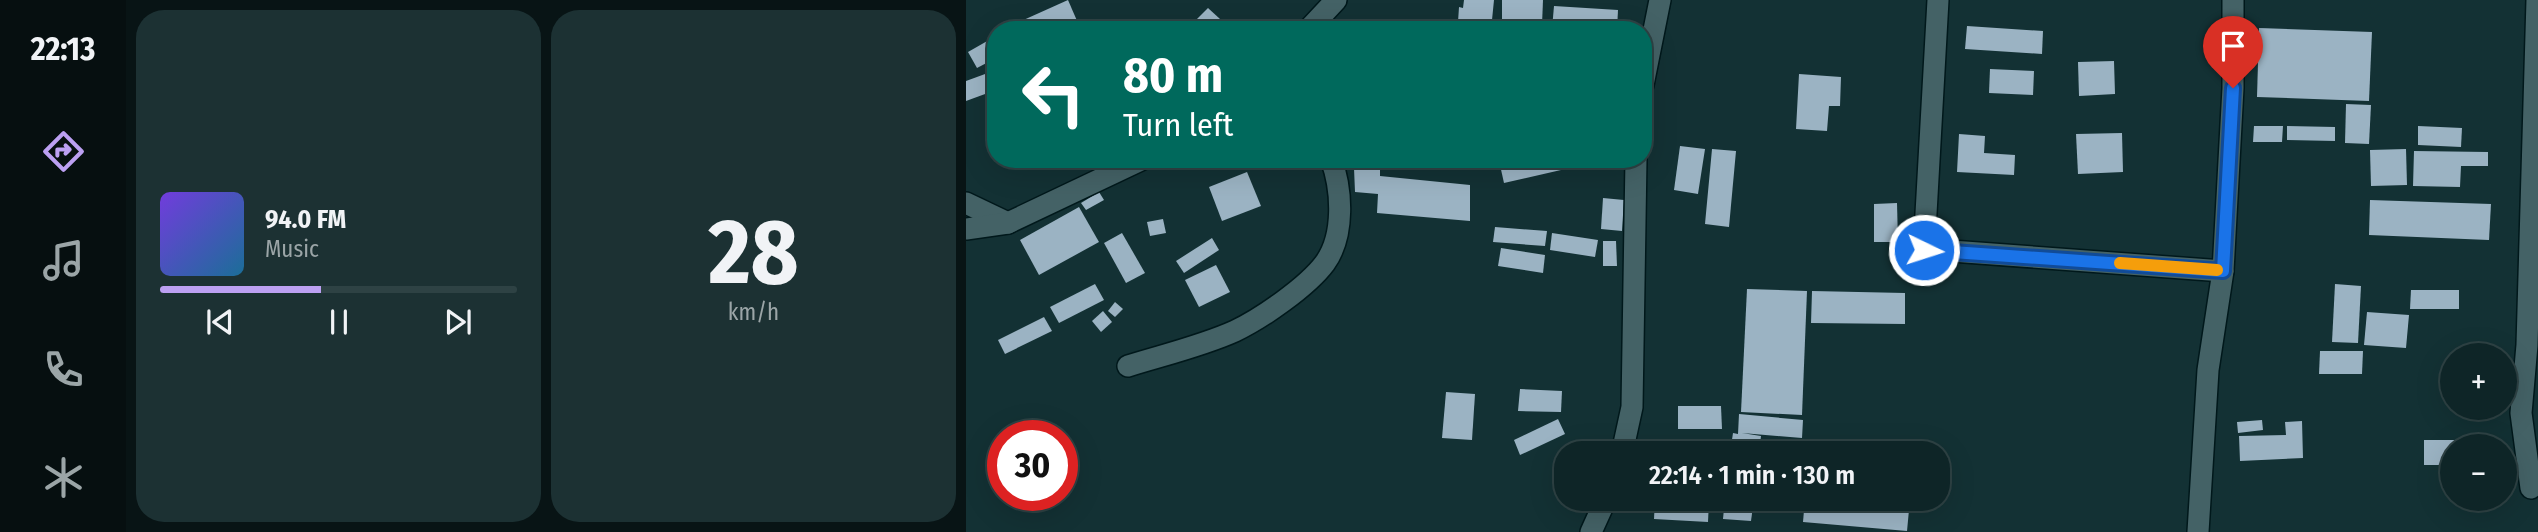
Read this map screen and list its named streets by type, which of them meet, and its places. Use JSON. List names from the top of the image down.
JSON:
{
  "page": {
    "tabs": "22:13",
    "tile": ["28", "km/h"],
    "turn": ["80 m", "Turn left"],
    "song": ["94.0 FM", "Music"],
    "map_buttons": ["+", "−"],
    "limit": "30",
    "trip": "22:14 · 1 min · 130 m"
  }
}
